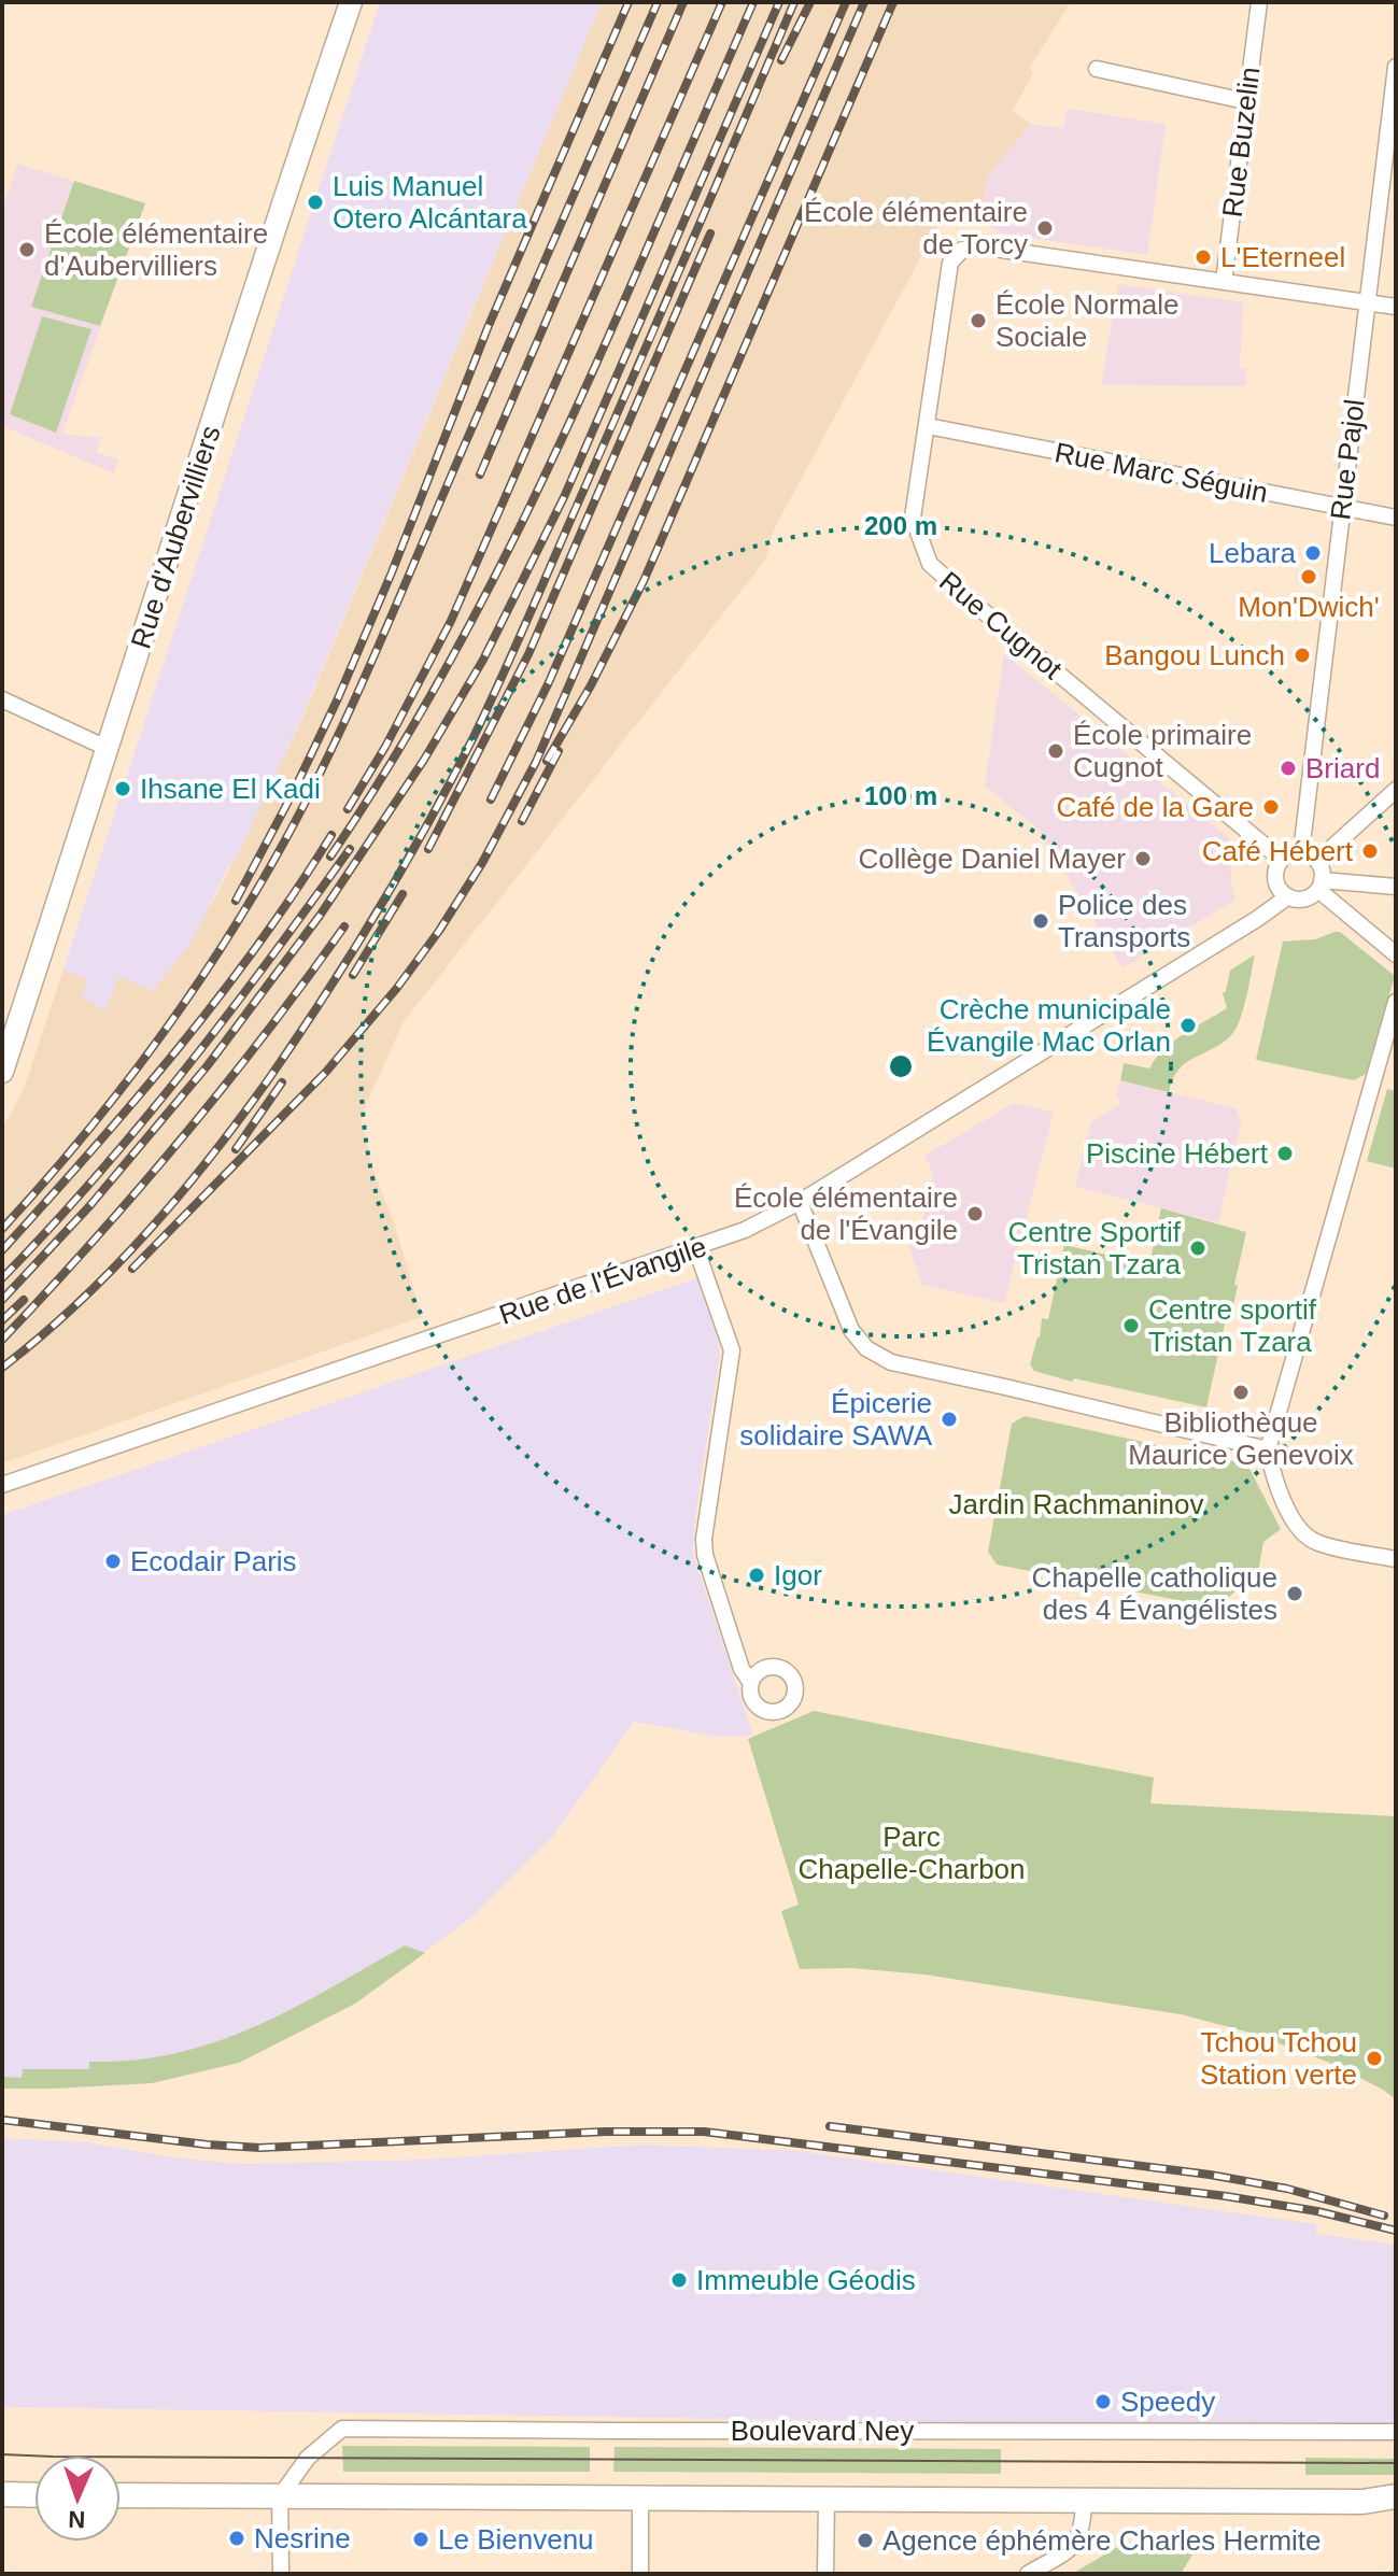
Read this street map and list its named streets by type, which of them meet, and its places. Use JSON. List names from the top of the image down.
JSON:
{
  "streets": {
    "street": [
      "Rue Buzelin",
      "Rue Pajol",
      "Rue Marc Séguin",
      "Rue d'Aubervilliers",
      "Rue Cugnot",
      "Rue de l'Évangile",
      "Boulevard Ney"
    ]
  },
  "crossings": [
    ["Rue Buzelin", "Rue Cugnot"],
    ["Rue Pajol", "Rue Marc Séguin"],
    ["Rue Pajol", "Rue Cugnot"],
    ["Rue Pajol", "Rue de l'Évangile"],
    ["Rue Marc Séguin", "Rue Cugnot"],
    ["Rue Cugnot", "Rue de l'Évangile"]
  ],
  "parks": ["Jardin Rachmaninov", "Parc Chapelle-Charbon"],
  "places": [
    "Luis Manuel Otero Alcántara",
    "École élémentaire de Torcy",
    "École élémentaire d'Aubervilliers",
    "L'Eterneel",
    "École Normale Sociale",
    "Lebara",
    "Mon'Dwich'",
    "Bangou Lunch",
    "École primaire Cugnot",
    "Briard",
    "Ihsane El Kadi",
    "Café de la Gare",
    "Café Hébert",
    "Collège Daniel Mayer",
    "Police des Transports",
    "Crèche municipale Évangile Mac Orlan",
    "Piscine Hébert",
    "École élémentaire de l'Évangile",
    "Centre Sportif Tristan Tzara",
    "Centre sportif Tristan Tzara",
    "Bibliothèque Maurice Genevoix",
    "Épicerie solidaire SAWA",
    "Ecodair Paris",
    "Igor",
    "Chapelle catholique des 4 Évangélistes",
    "Tchou Tchou Station verte",
    "Immeuble Géodis",
    "Speedy",
    "Nesrine",
    "Le Bienvenu",
    "Agence éphémère Charles Hermite"
  ],
  "north": "bottom",
  "rings": ["200 m", "100 m"]
}
